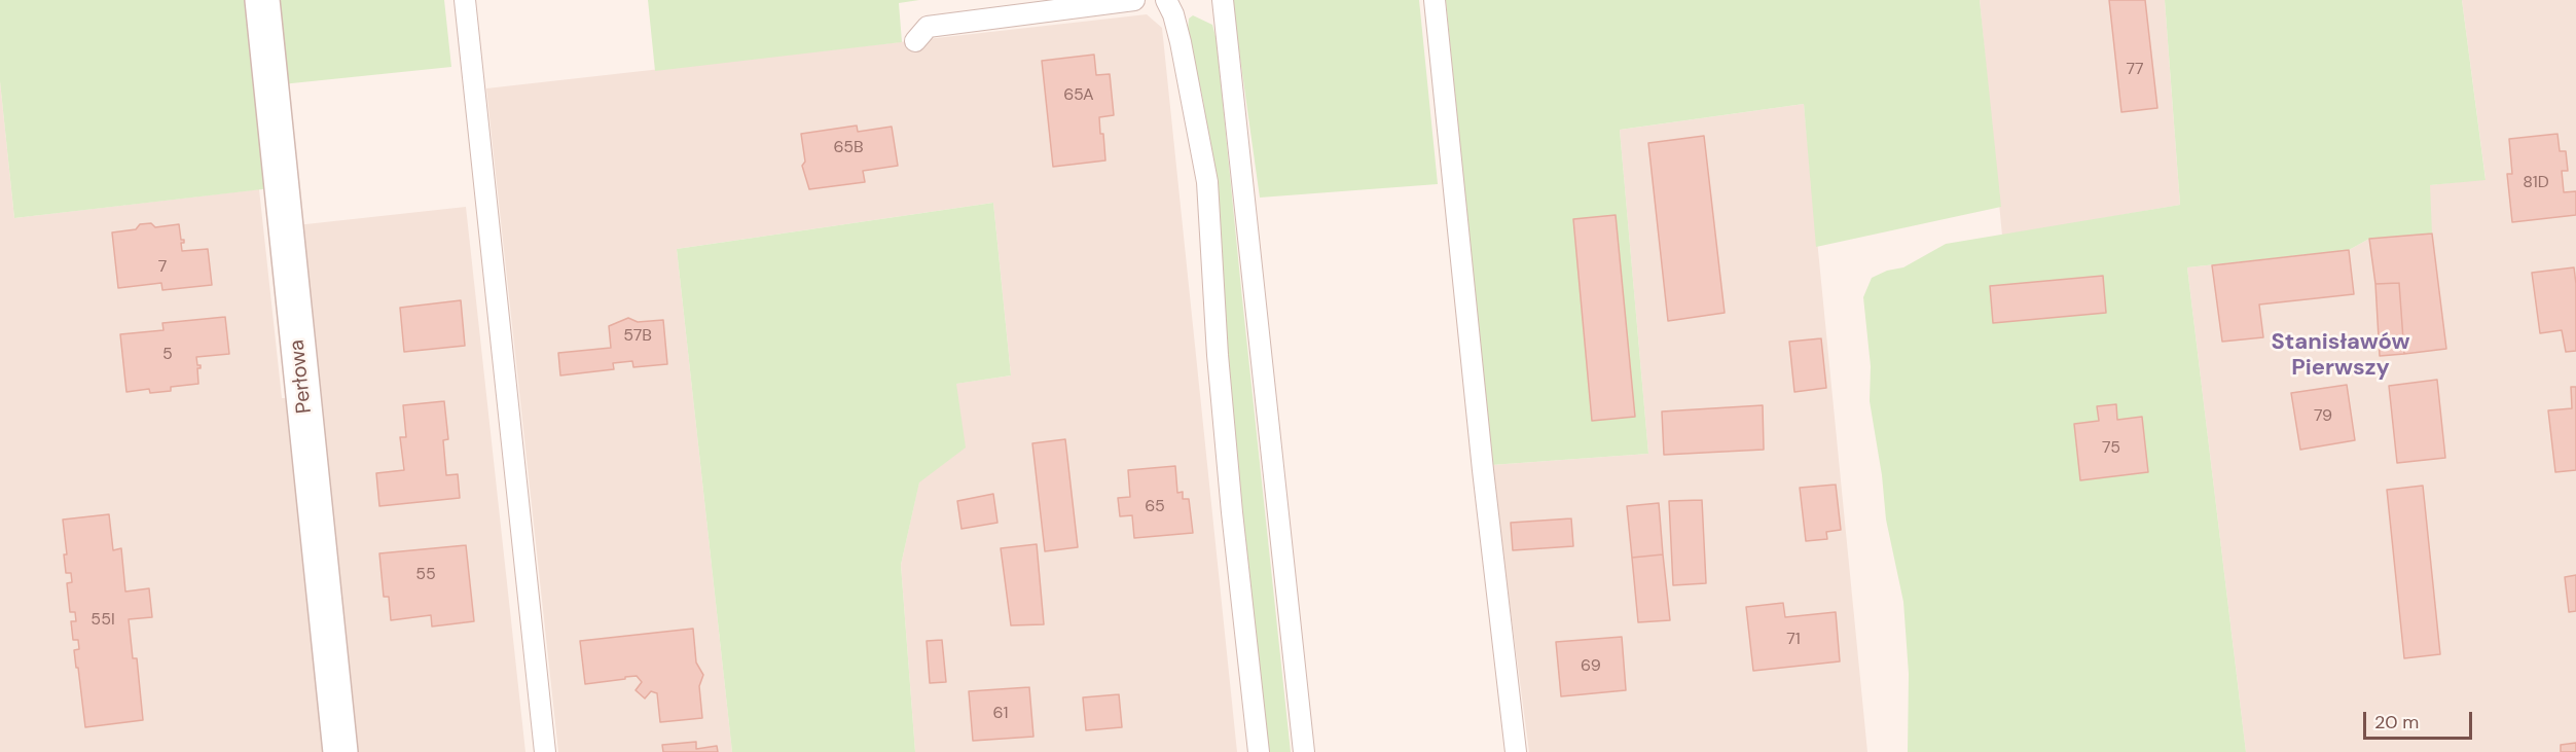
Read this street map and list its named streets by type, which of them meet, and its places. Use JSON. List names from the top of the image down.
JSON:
{
  "streets": {
    "street": ["Perłowa"]
  },
  "districts": ["Stanisławów Pierwszy"],
  "house_numbers": [
    "77",
    "65A",
    "65B",
    "81D",
    "7",
    "57B",
    "5",
    "79",
    "75",
    "65",
    "55",
    "55I",
    "71",
    "69",
    "61"
  ],
  "scale_bar": "20 m"
}
